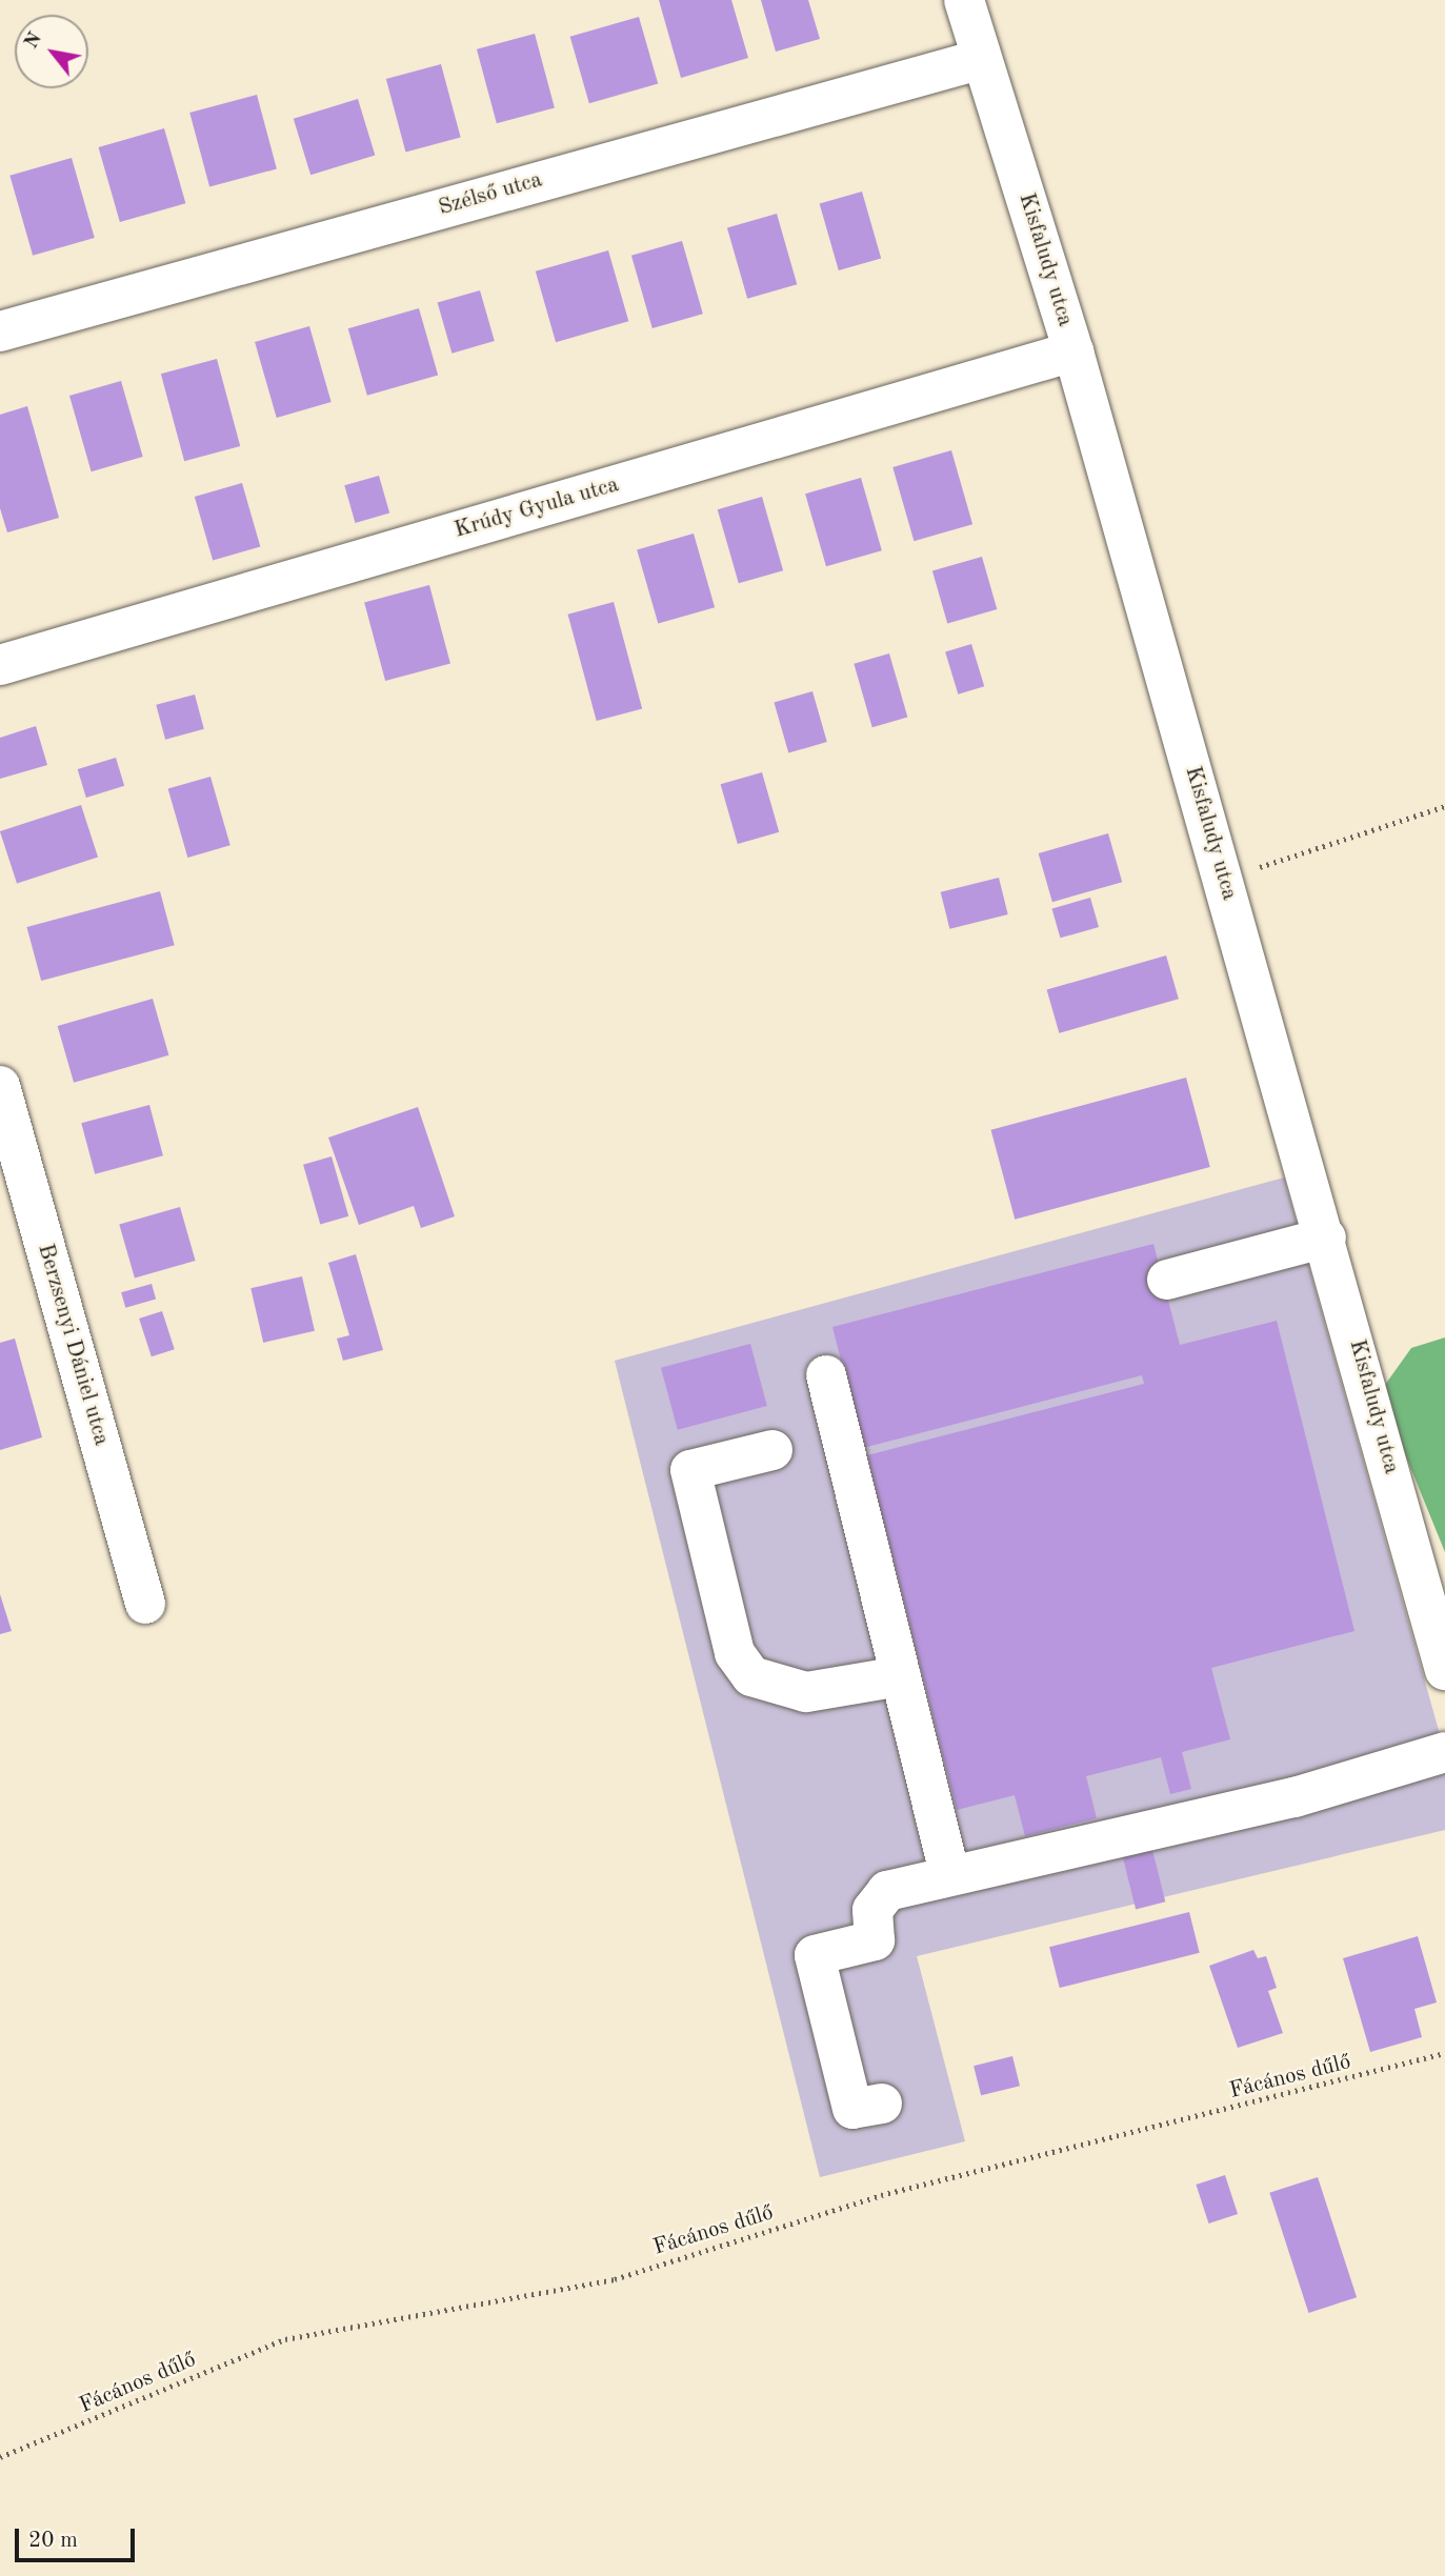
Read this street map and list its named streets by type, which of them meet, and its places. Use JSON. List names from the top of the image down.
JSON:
{
  "streets": {
    "street": [
      "Szélső utca",
      "Kisfaludy utca",
      "Krúdy Gyula utca",
      "Berzsenyi Dániel utca"
    ],
    "path": ["Fácános dűlő"]
  },
  "crossings": [
    ["Szélső utca", "Kisfaludy utca"],
    ["Kisfaludy utca", "Krúdy Gyula utca"]
  ],
  "scale_bar": "20 m",
  "north": "top left"
}
